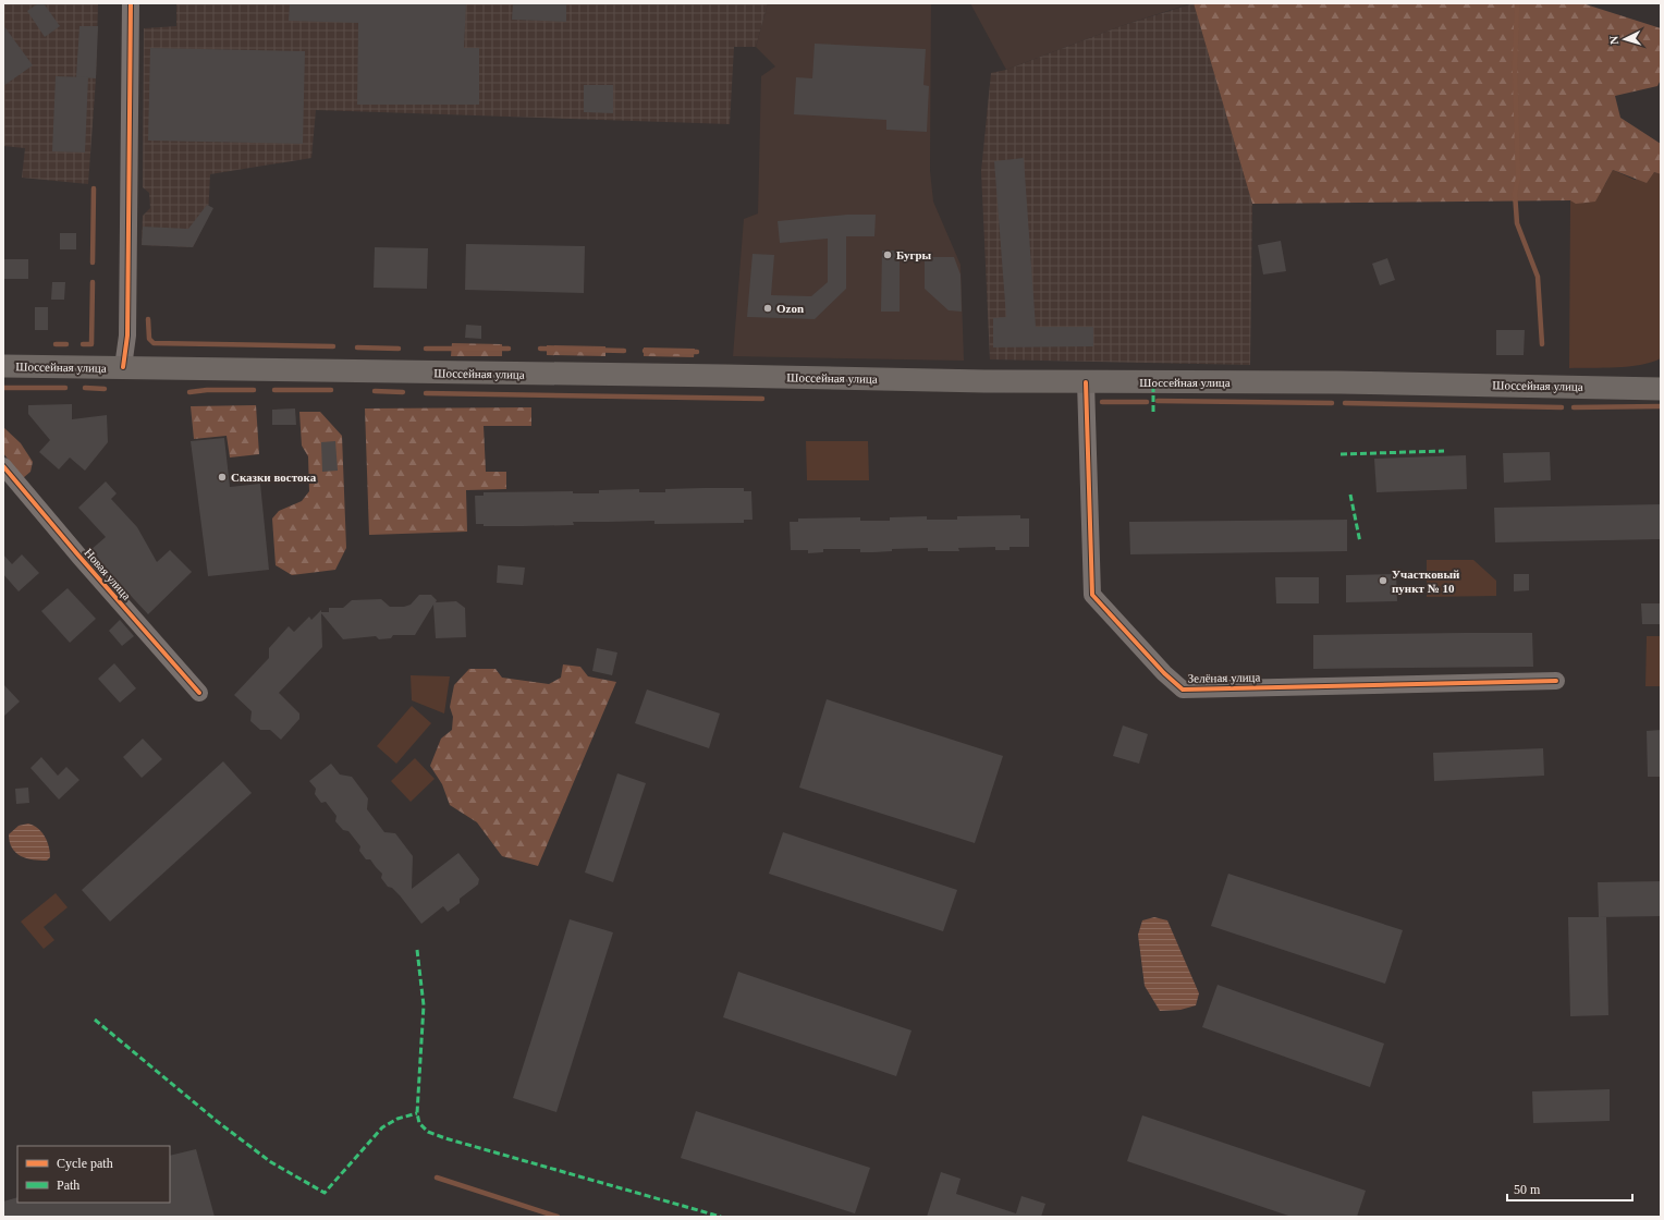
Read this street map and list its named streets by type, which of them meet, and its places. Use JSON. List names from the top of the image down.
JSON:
{
  "streets": {
    "main road": ["Шоссейная улица"],
    "street": ["Новая улица", "Зелёная улица"]
  },
  "crossings": [
    ["Шоссейная улица", "Зелёная улица"]
  ],
  "places": [
    "Бугры",
    "Ozon",
    "Сказки востока",
    "Участковый пункт № 10"
  ],
  "legend": ["Cycle path", "Path"],
  "scale_bar": "50 m",
  "north": "left"
}
